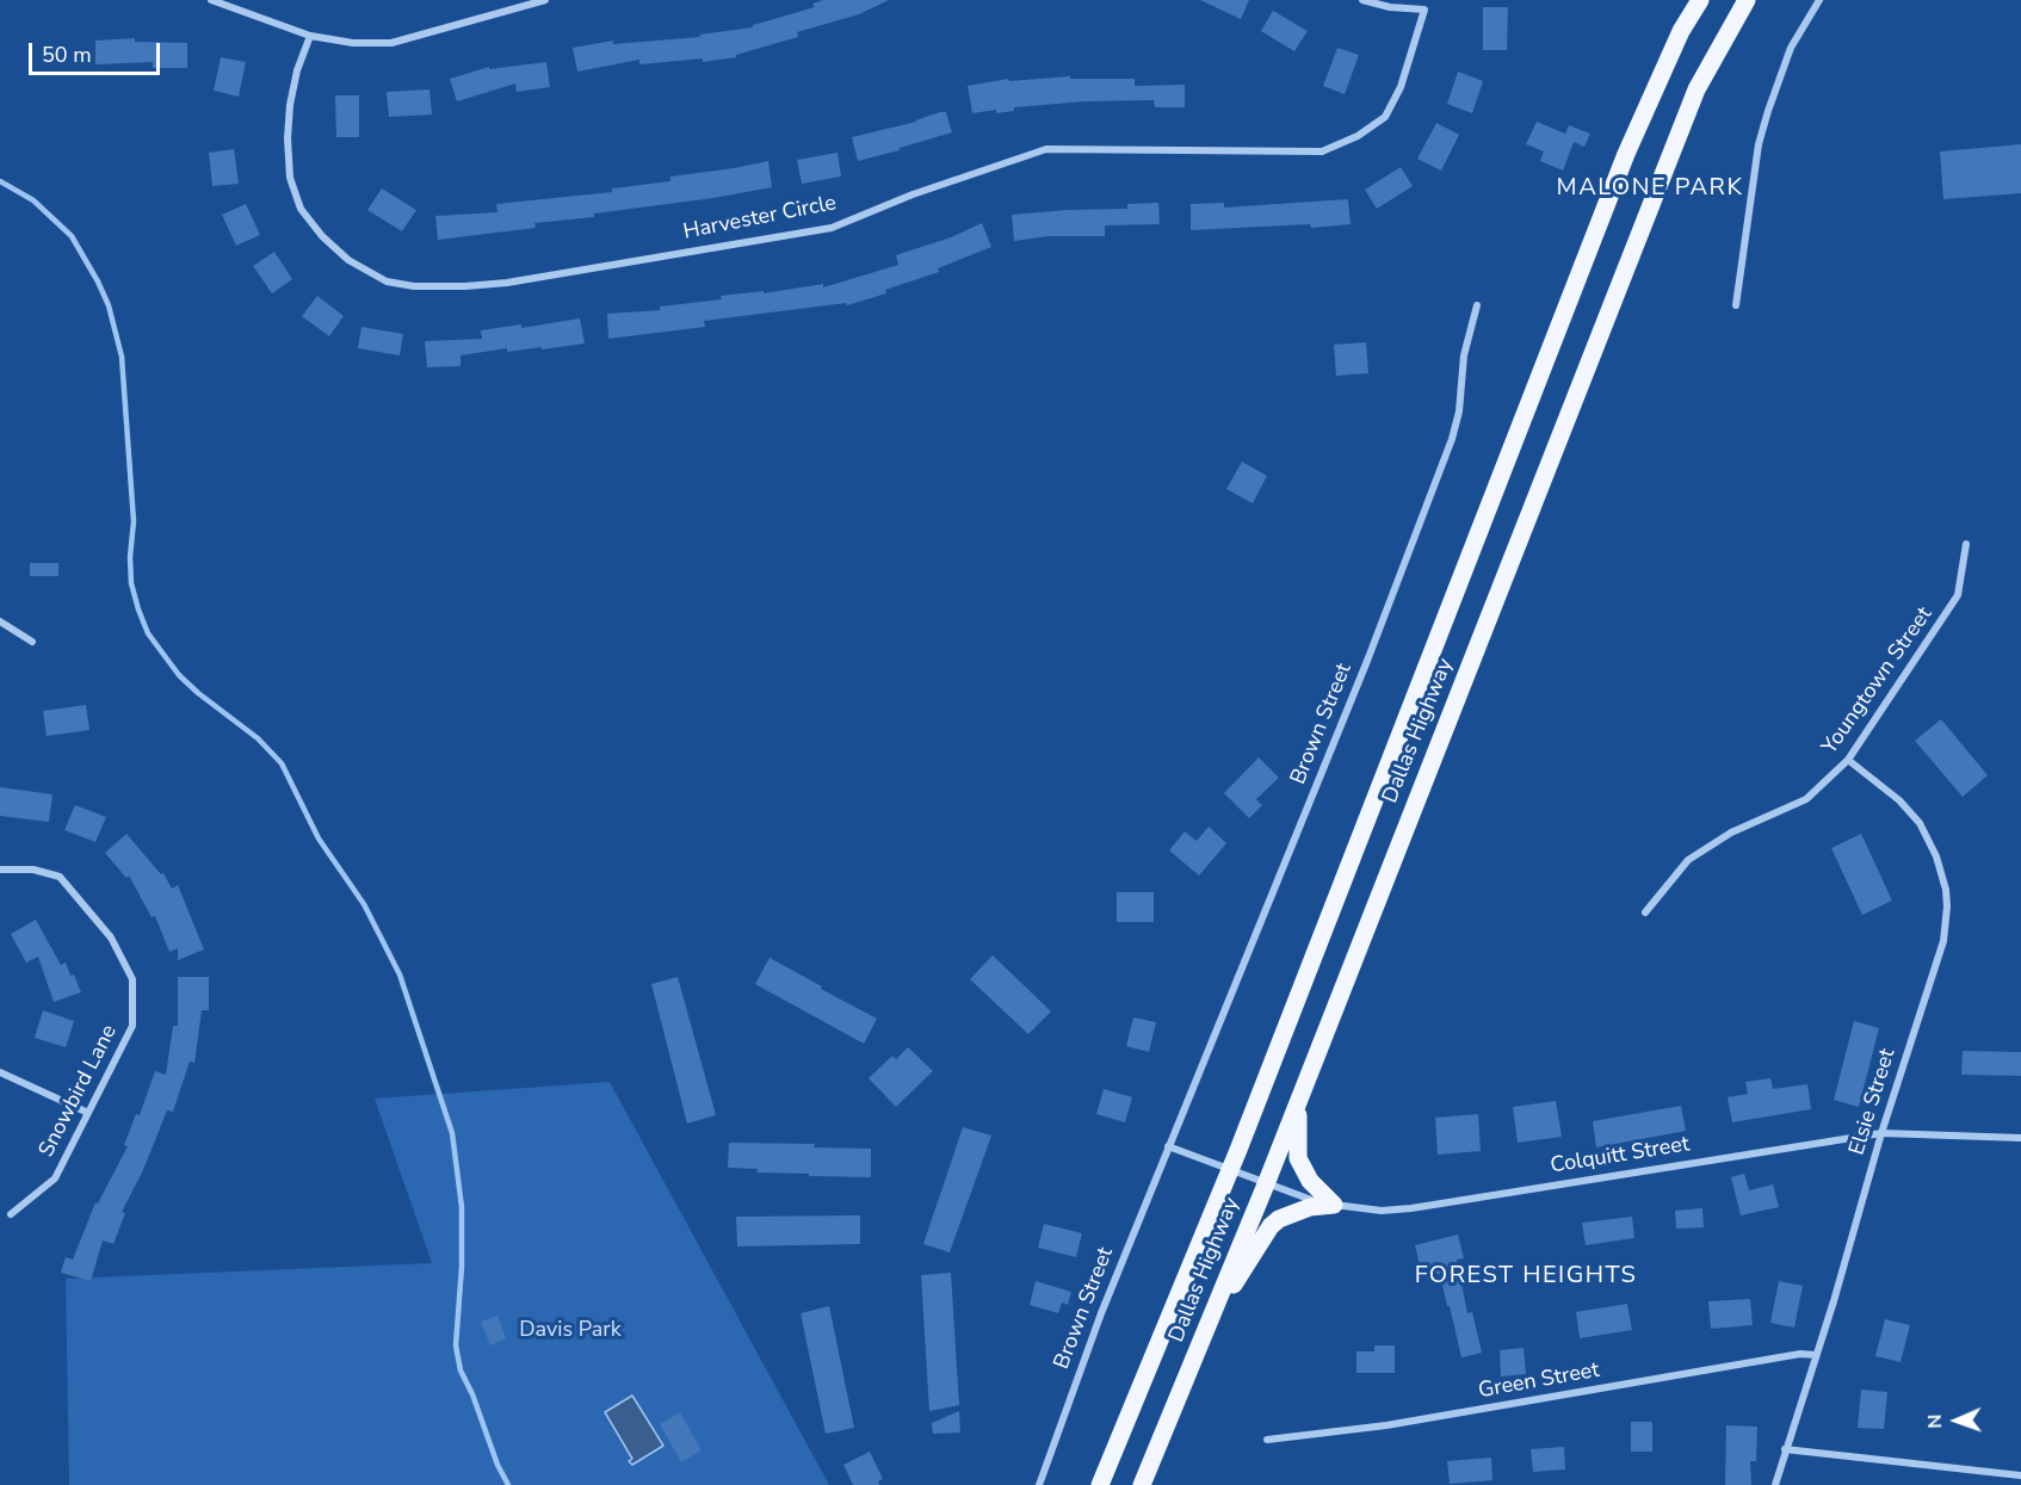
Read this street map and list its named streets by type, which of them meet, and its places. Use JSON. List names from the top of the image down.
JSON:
{
  "streets": {
    "main road": ["Dallas Highway"],
    "street": [
      "Harvester Circle",
      "Youngtown Street",
      "Brown Street",
      "Snowbird Lane",
      "Elsie Street",
      "Colquitt Street",
      "Green Street"
    ]
  },
  "crossings": [
    ["Youngtown Street", "Elsie Street"],
    ["Dallas Highway", "Colquitt Street"],
    ["Elsie Street", "Colquitt Street"],
    ["Elsie Street", "Green Street"]
  ],
  "districts": ["MALONE PARK", "FOREST HEIGHTS"],
  "parks": ["Davis Park"],
  "scale_bar": "50 m",
  "north": "left"
}
